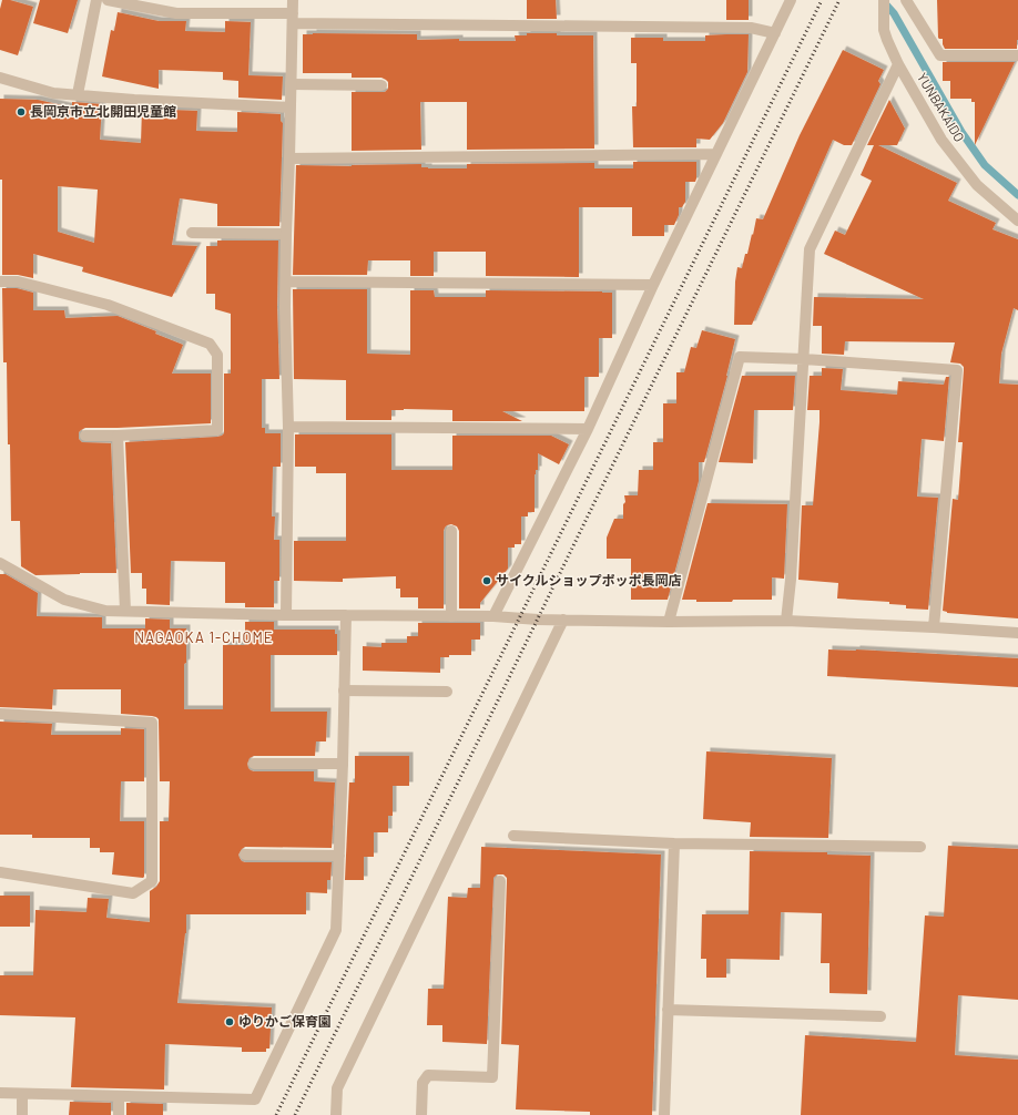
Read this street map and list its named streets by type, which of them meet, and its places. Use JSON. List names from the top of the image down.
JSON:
{
  "streets": {
    "street": ["YUNBAKAIDO"]
  },
  "districts": ["NAGAOKA 1-CHOME"],
  "places": ["長岡京市立北開田児童館", "サイクルショップポッポ長岡店", "ゆりかご保育園"]
}
